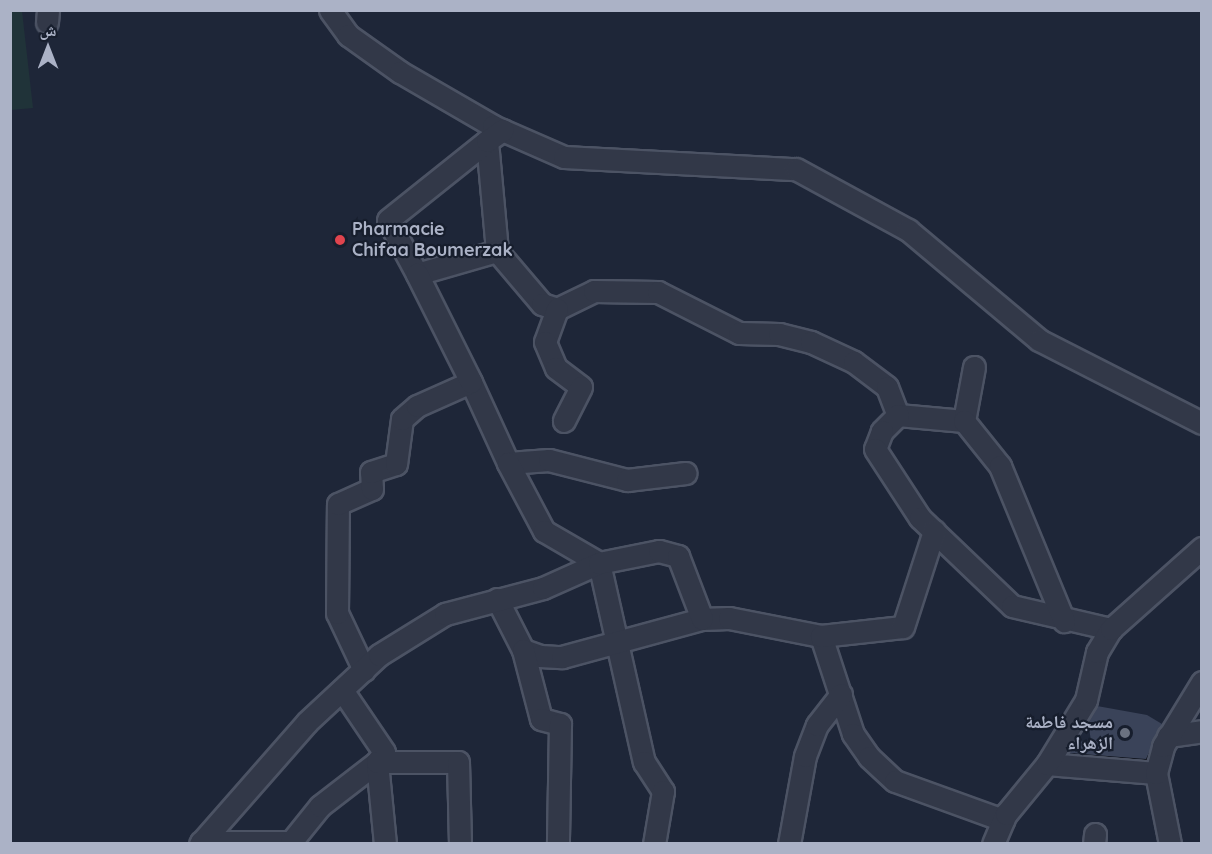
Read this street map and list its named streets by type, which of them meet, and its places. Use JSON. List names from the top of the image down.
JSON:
{
  "places": ["Pharmacie Chifaa Boumerzak", "مسجد فاطمة الزهراء"],
  "north": "top"
}
